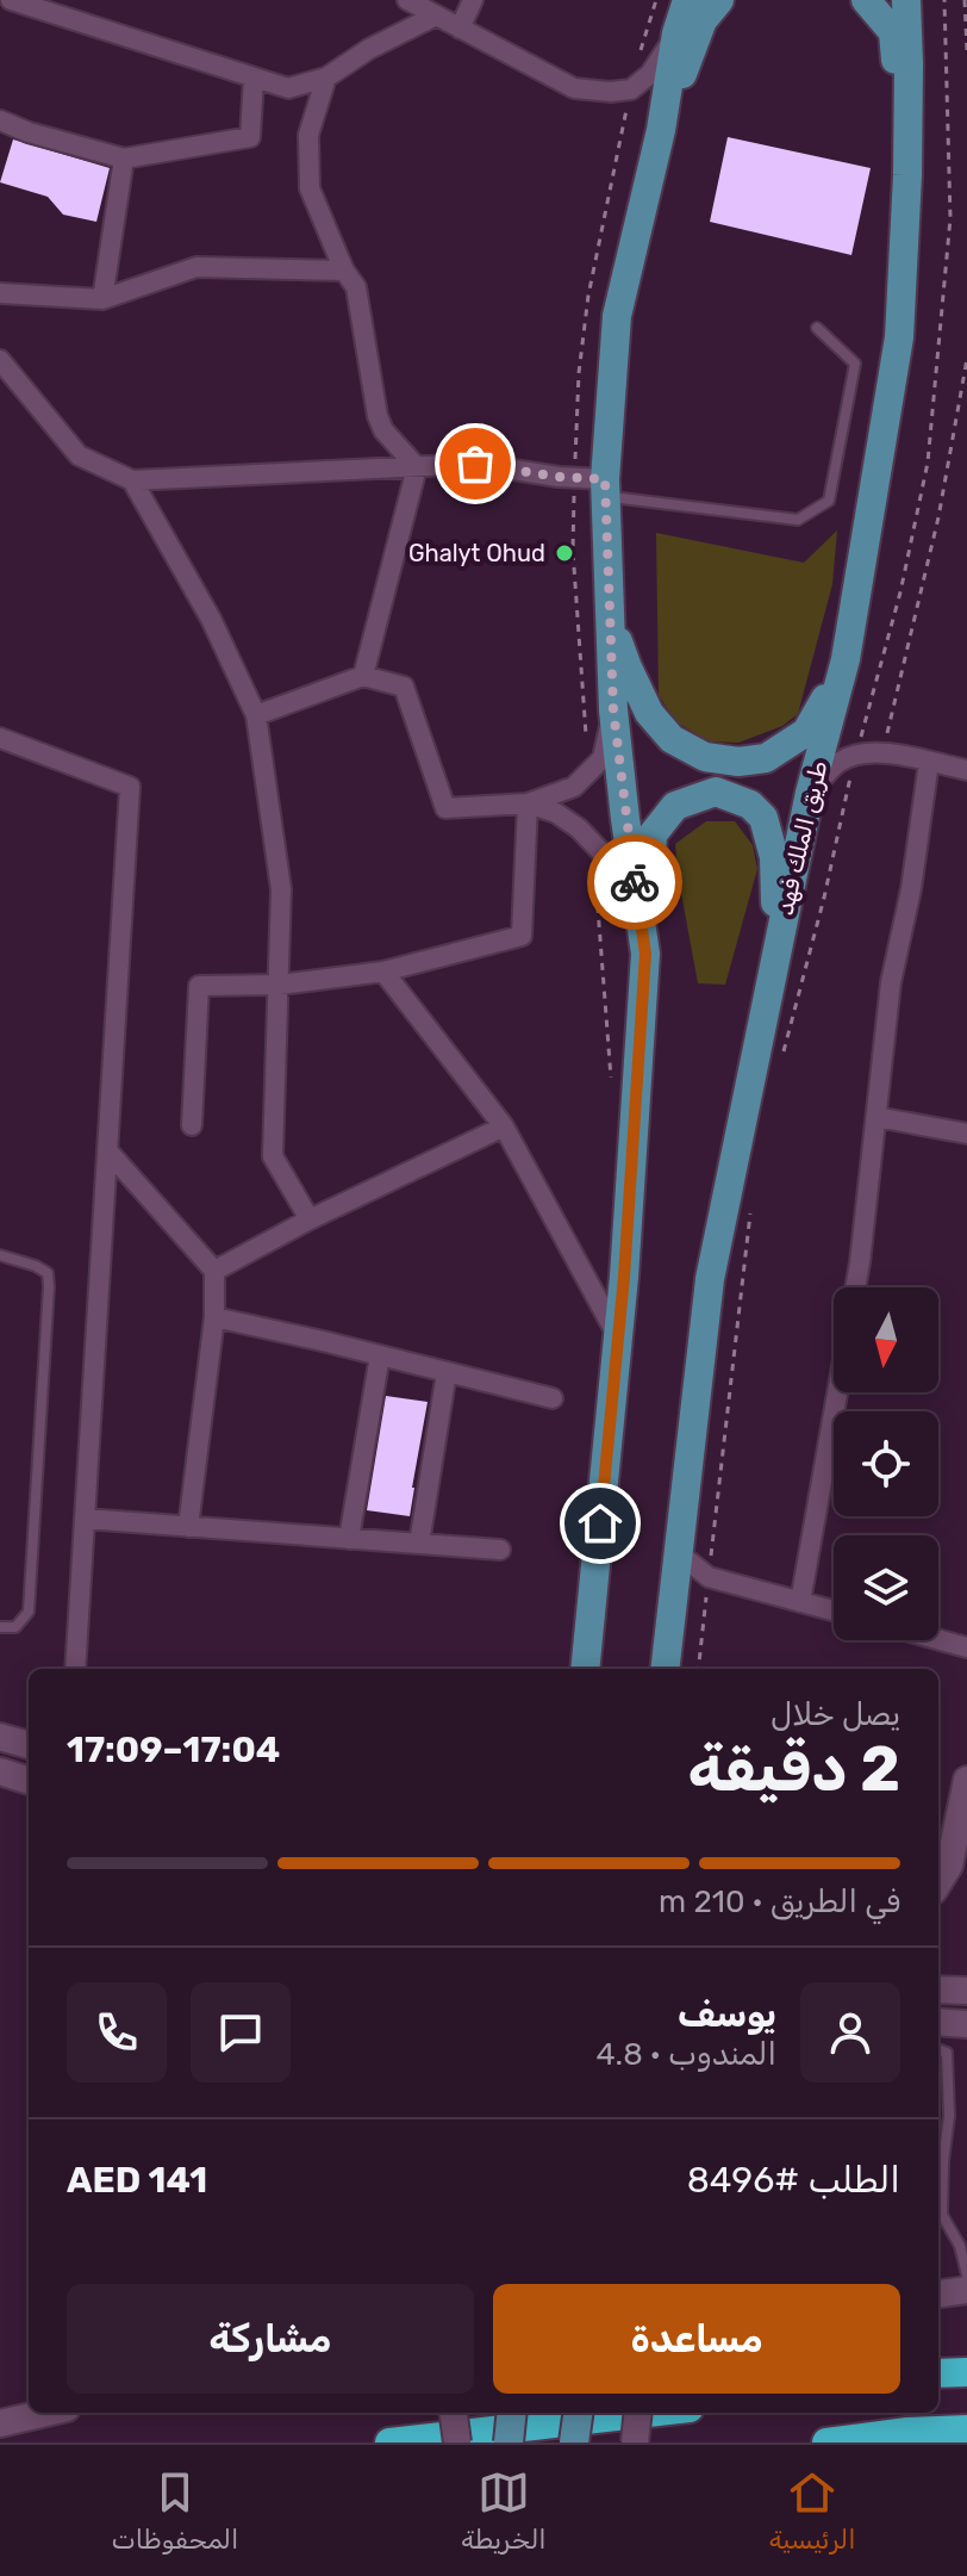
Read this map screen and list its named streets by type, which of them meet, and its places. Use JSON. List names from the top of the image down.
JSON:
{
  "streets": {
    "main road": ["طريق الملك فهد"]
  },
  "places": ["Ghalyt Ohud"],
  "north": "bottom",
  "page": {
    "heading": ["2 دقيقة", "يصل خلال", "17:04–17:09"],
    "panel": [
      "يوسف",
      "المندوب · 4.8",
      "الطلب #8496",
      "AED 141"
    ],
    "bar": "في الطريق · 210 m",
    "buttons": ["مساعدة", "مشاركة"],
    "tabs": ["الرئيسية", "الخريطة", "المحفوظات"]
  }
}
